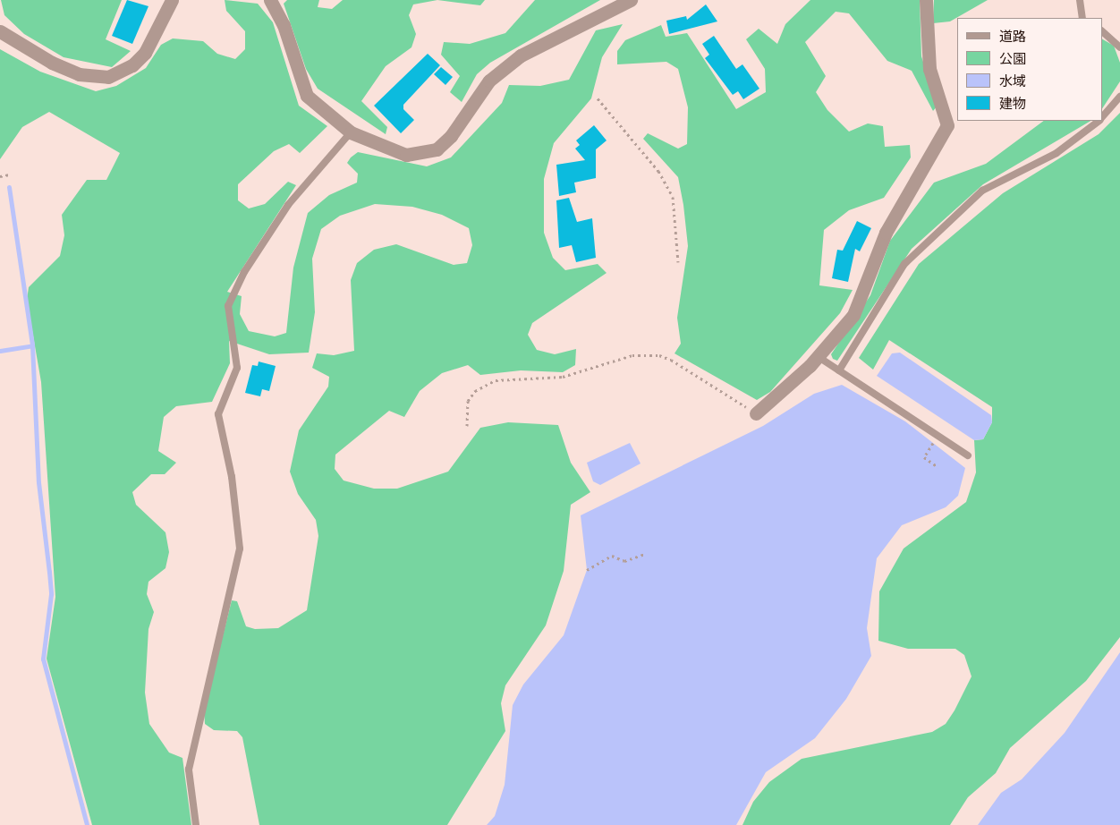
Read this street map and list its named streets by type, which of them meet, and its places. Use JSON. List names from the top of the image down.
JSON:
{
  "legend": [
    "道路",
    "公園",
    "水域",
    "建物"
  ]
}
